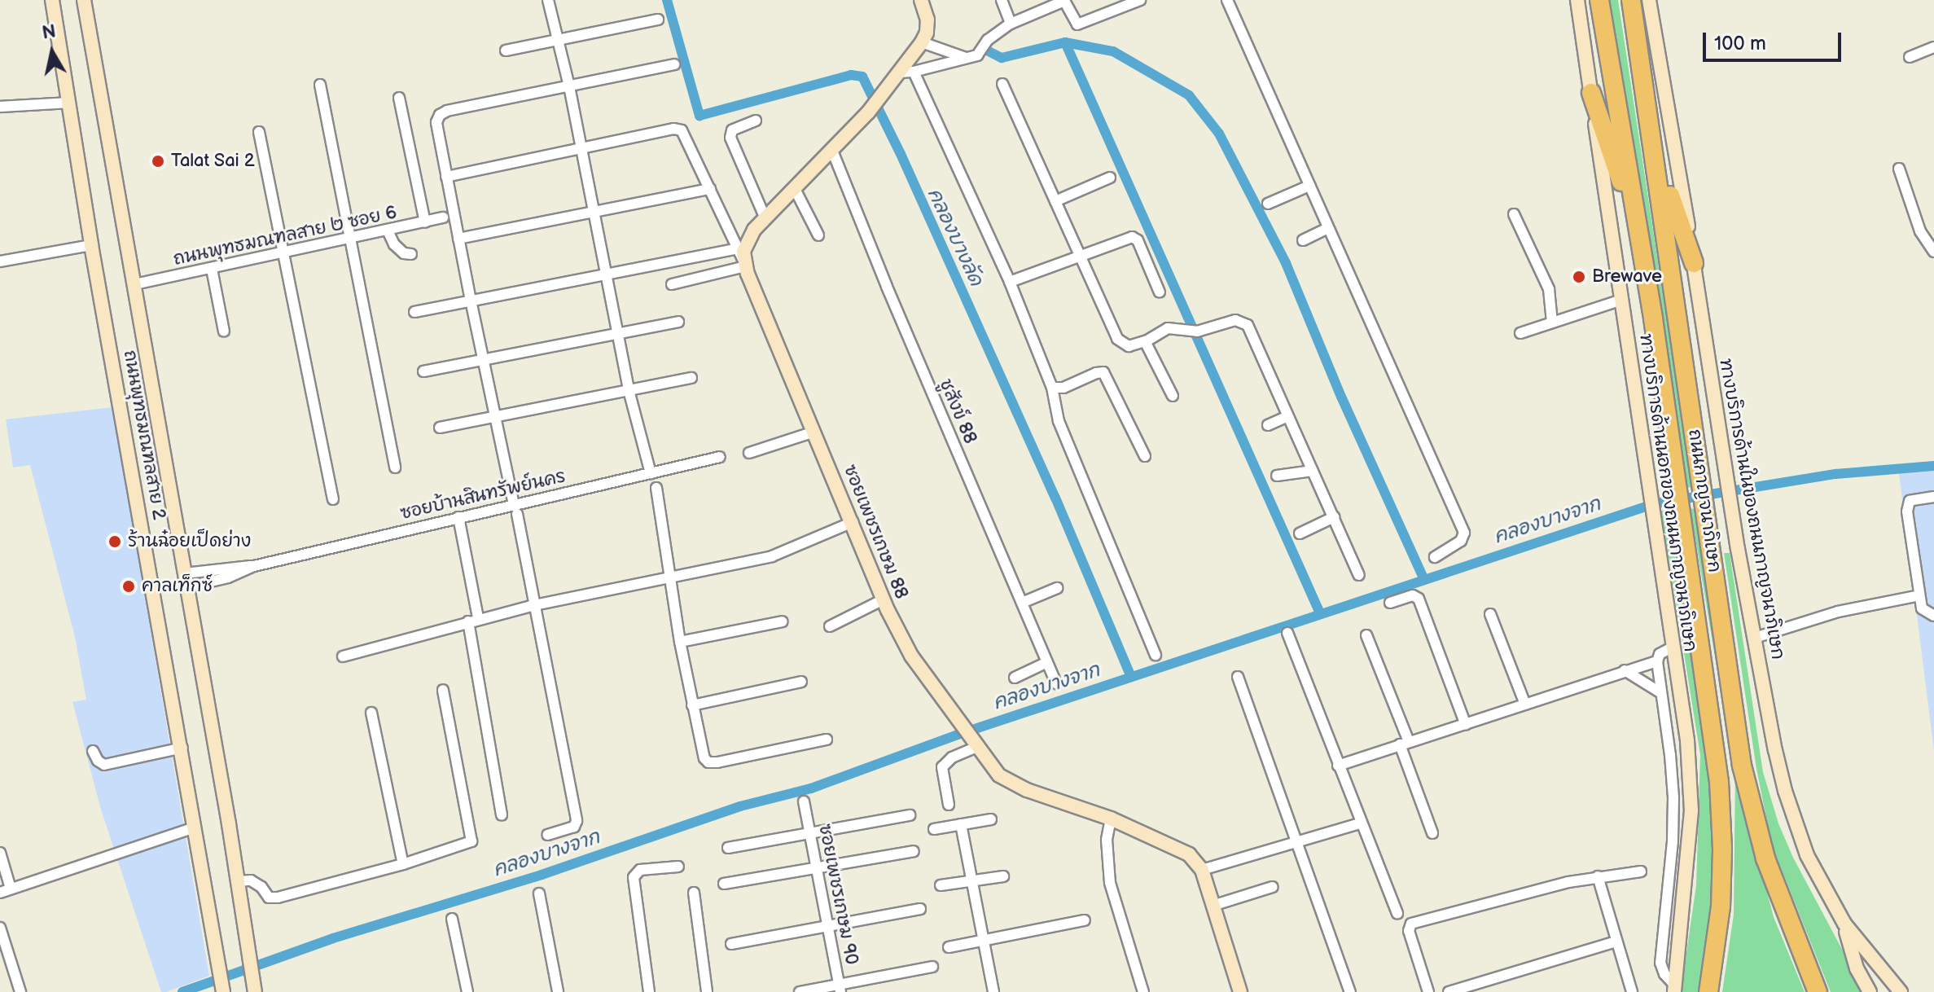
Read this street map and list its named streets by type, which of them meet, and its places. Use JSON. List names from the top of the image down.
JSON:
{
  "streets": {
    "highway": ["ถนนกาญจนาภิเษก"],
    "main road": [
      "ถนนพุทธมณฑลสาย 2",
      "ทางบริการด้านนอกของถนนกาญจนาภิเษก",
      "ทางบริการด้านในของถนนกาญจนาภิเษก",
      "ซอยเพชรเกษม 88"
    ],
    "street": [
      "ถนนพุทธมณฑลสาย ๒ ซอย 6",
      "ชูสังข์ 88",
      "ซอยบ้านสินทรัพย์นคร",
      "ซอยเพชรเกษม 90"
    ]
  },
  "crossings": [
    ["ถนนพุทธมณฑลสาย ๒ ซอย 6", "ถนนพุทธมณฑลสาย 2"],
    ["ถนนพุทธมณฑลสาย 2", "ซอยบ้านสินทรัพย์นคร"]
  ],
  "water": ["คลองบางลัด", "คลองบางจาก"],
  "places": [
    "Talat Sai 2",
    "Brewave",
    "ร้านฉ๋อยเป็ดย่าง",
    "คาลเท็กซ์"
  ],
  "scale_bar": "100 m",
  "north": "top"
}
